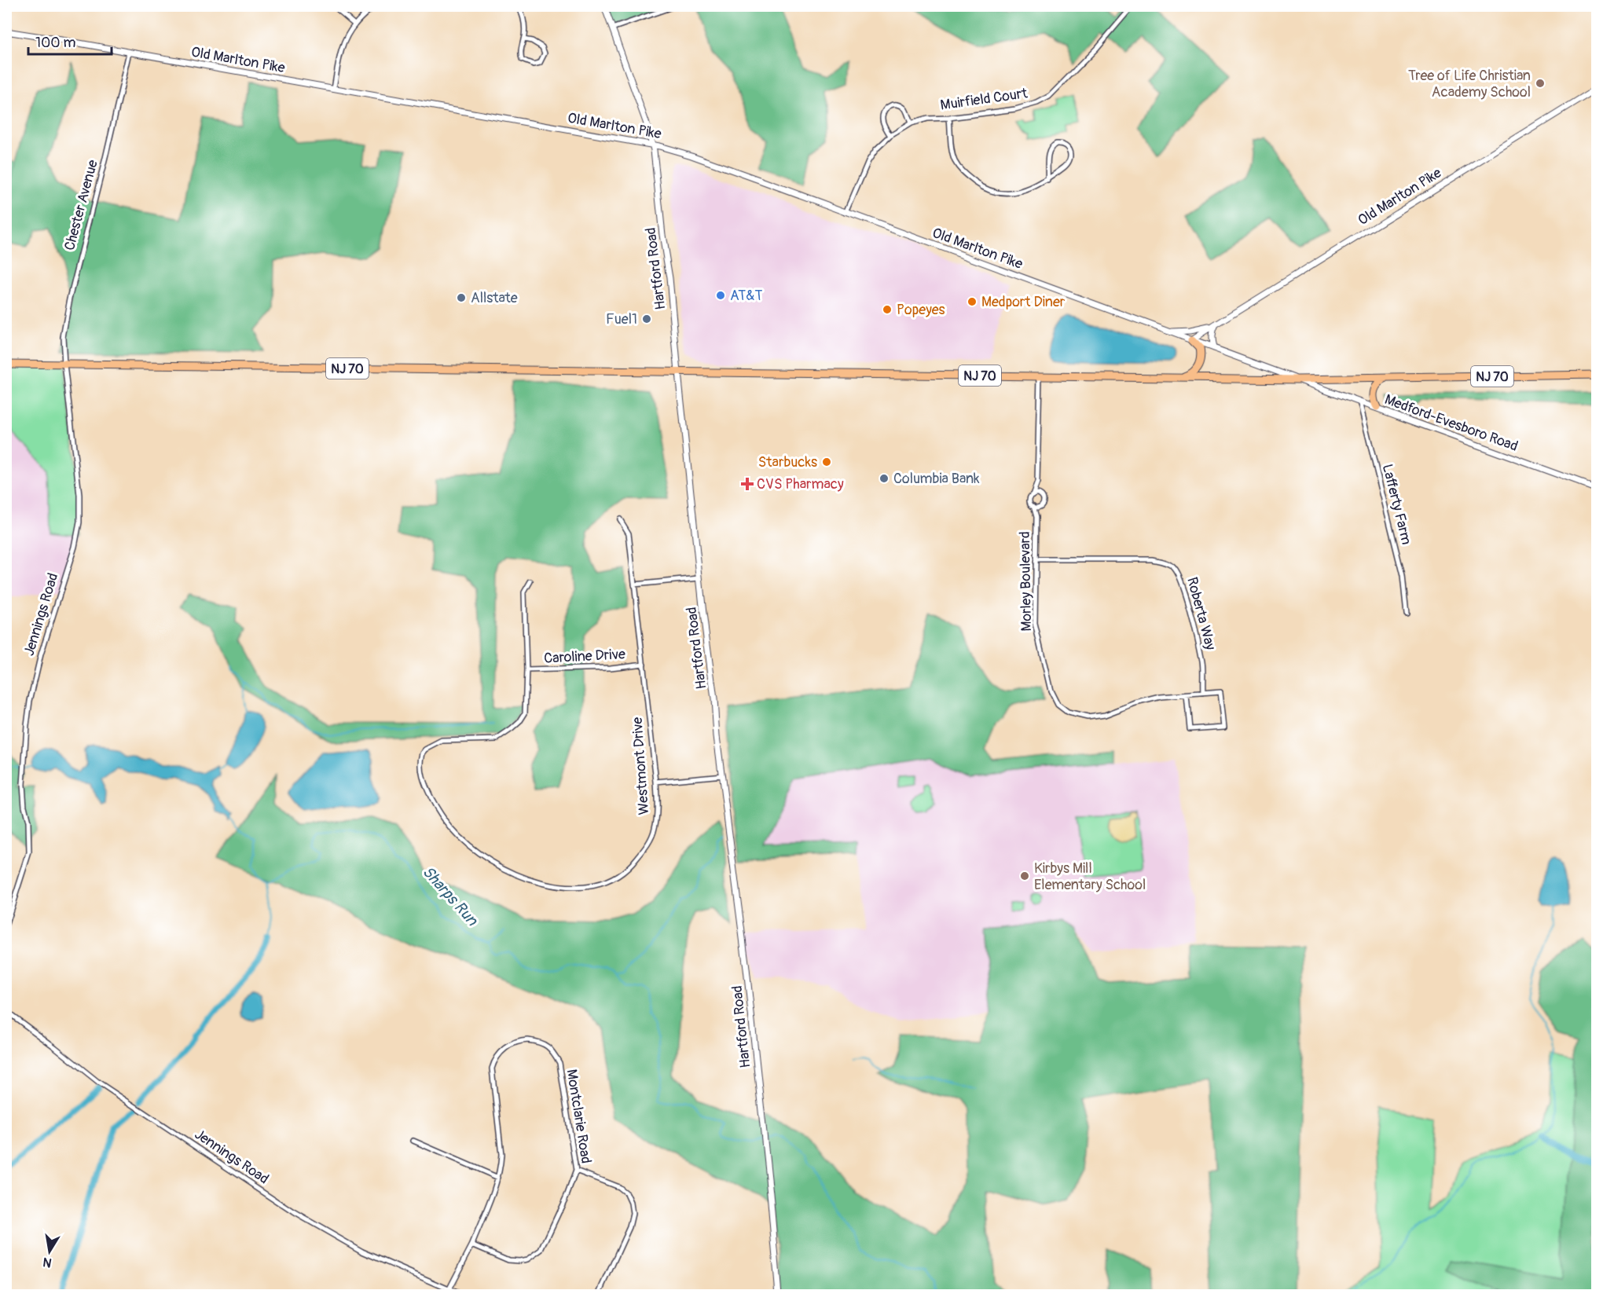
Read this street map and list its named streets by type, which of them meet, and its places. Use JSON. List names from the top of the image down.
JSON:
{
  "streets": {
    "highway": ["NJ 70"],
    "street": [
      "Old Marlton Pike",
      "Muirfield Court",
      "Chester Avenue",
      "Hartford Road",
      "Medford-Evesboro Road",
      "Lafferty Farm",
      "Morley Boulevard",
      "Roberta Way",
      "Jennings Road",
      "Caroline Drive",
      "Westmont Drive",
      "Montclarie Road"
    ]
  },
  "crossings": [
    ["Old Marlton Pike", "Muirfield Court"],
    ["Old Marlton Pike", "Chester Avenue"],
    ["Old Marlton Pike", "Hartford Road"],
    ["Old Marlton Pike", "Medford-Evesboro Road"],
    ["Chester Avenue", "NJ 70"],
    ["Chester Avenue", "Jennings Road"],
    ["Hartford Road", "NJ 70"],
    ["NJ 70", "Medford-Evesboro Road"],
    ["NJ 70", "Jennings Road"],
    ["Medford-Evesboro Road", "Lafferty Farm"],
    ["Morley Boulevard", "Roberta Way"],
    ["Jennings Road", "Montclarie Road"],
    ["Caroline Drive", "Westmont Drive"]
  ],
  "water": ["Sharps Run"],
  "places": {
    "other": [
      "Tree of Life Christian Academy School",
      "AT&T",
      "Allstate",
      "Medport Diner",
      "Popeyes",
      "Fuel1",
      "Starbucks",
      "Columbia Bank",
      "Kirbys Mill Elementary School"
    ],
    "health": ["CVS Pharmacy"]
  },
  "scale_bar": "100 m",
  "north": "bottom"
}
